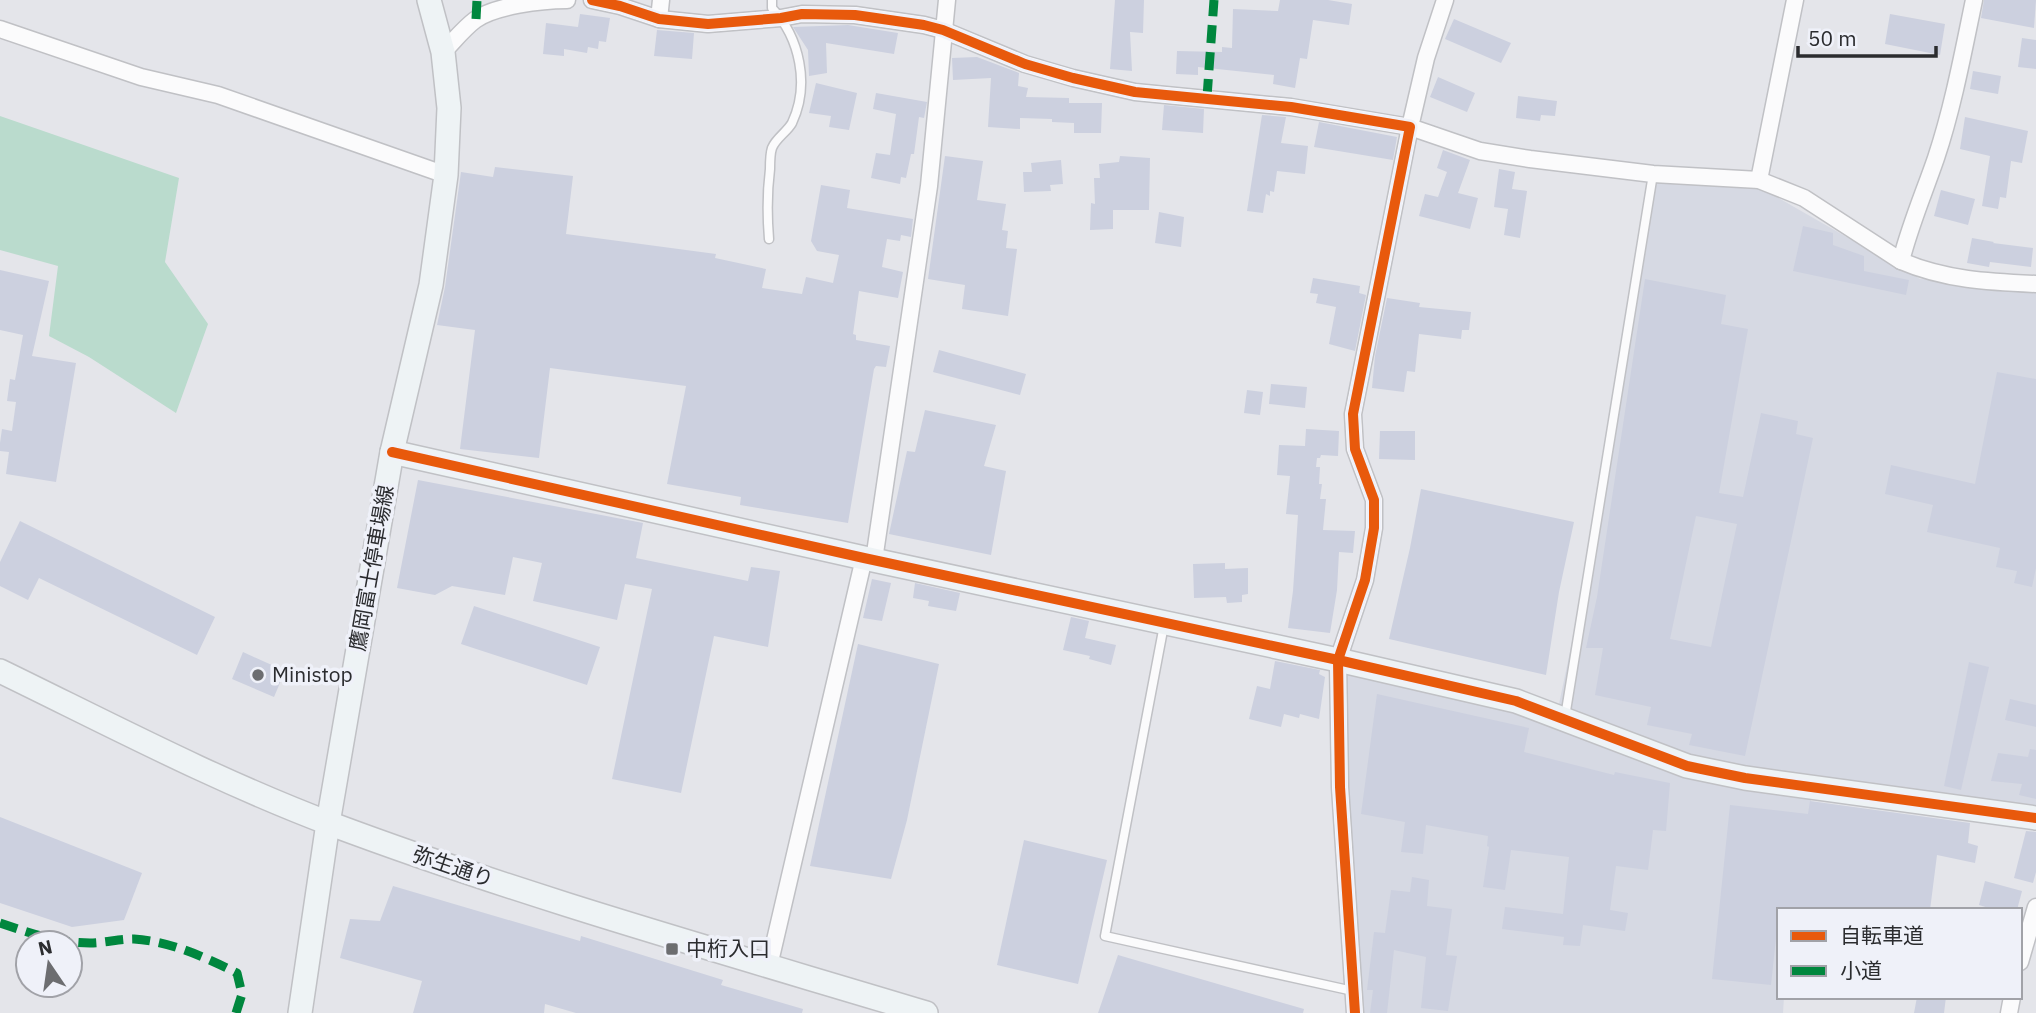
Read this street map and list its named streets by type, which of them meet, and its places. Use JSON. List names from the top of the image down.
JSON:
{
  "streets": {
    "street": ["鷹岡富士停車場線", "弥生通り"]
  },
  "crossings": [
    ["鷹岡富士停車場線", "弥生通り"]
  ],
  "places": {
    "other": ["Ministop"],
    "transit": ["中桁入口"]
  },
  "legend": ["自転車道", "小道"],
  "scale_bar": "50 m",
  "north": "top"
}
